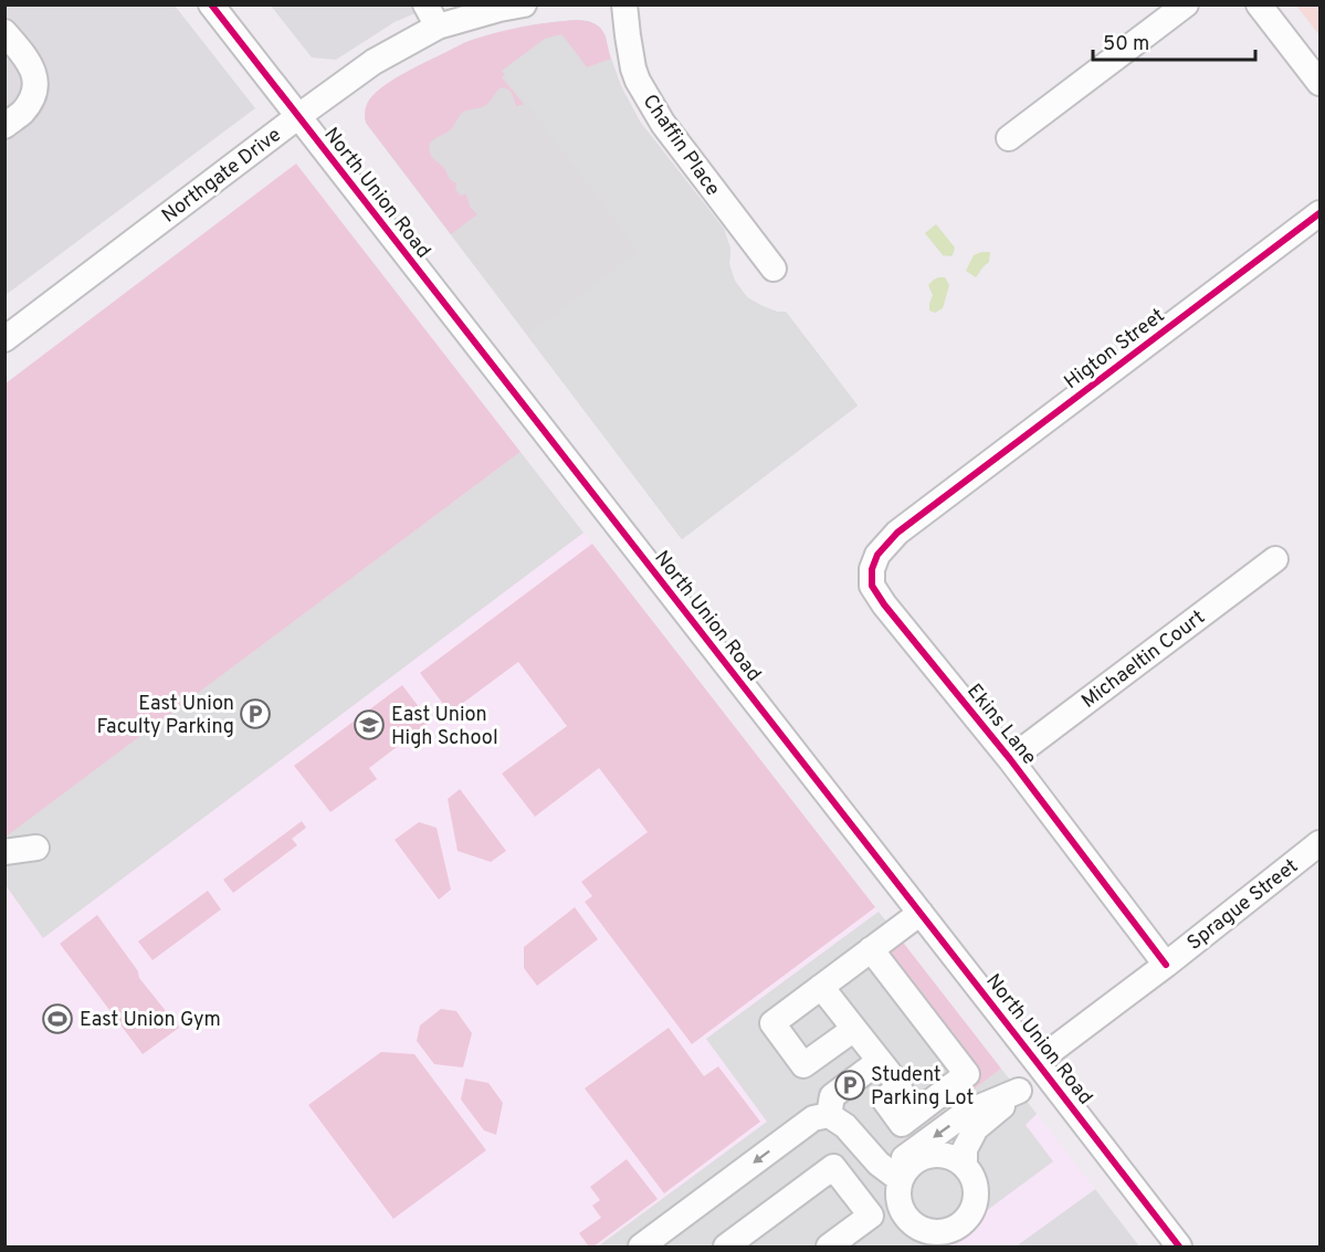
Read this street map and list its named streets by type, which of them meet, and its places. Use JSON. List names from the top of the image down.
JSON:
{
  "streets": {
    "street": [
      "Chaffin Place",
      "Northgate Drive",
      "North Union Road",
      "Higton Street",
      "Michaeltin Court",
      "Ekins Lane",
      "Sprague Street"
    ]
  },
  "crossings": [
    ["Northgate Drive", "North Union Road"],
    ["North Union Road", "Sprague Street"],
    ["Higton Street", "Ekins Lane"],
    ["Michaeltin Court", "Ekins Lane"],
    ["Ekins Lane", "Sprague Street"]
  ],
  "places": {
    "parking": ["East Union Faculty Parking", "Student Parking Lot"],
    "school or university": ["East Union High School"],
    "sports": ["East Union Gym"]
  },
  "scale_bar": "50 m"
}
